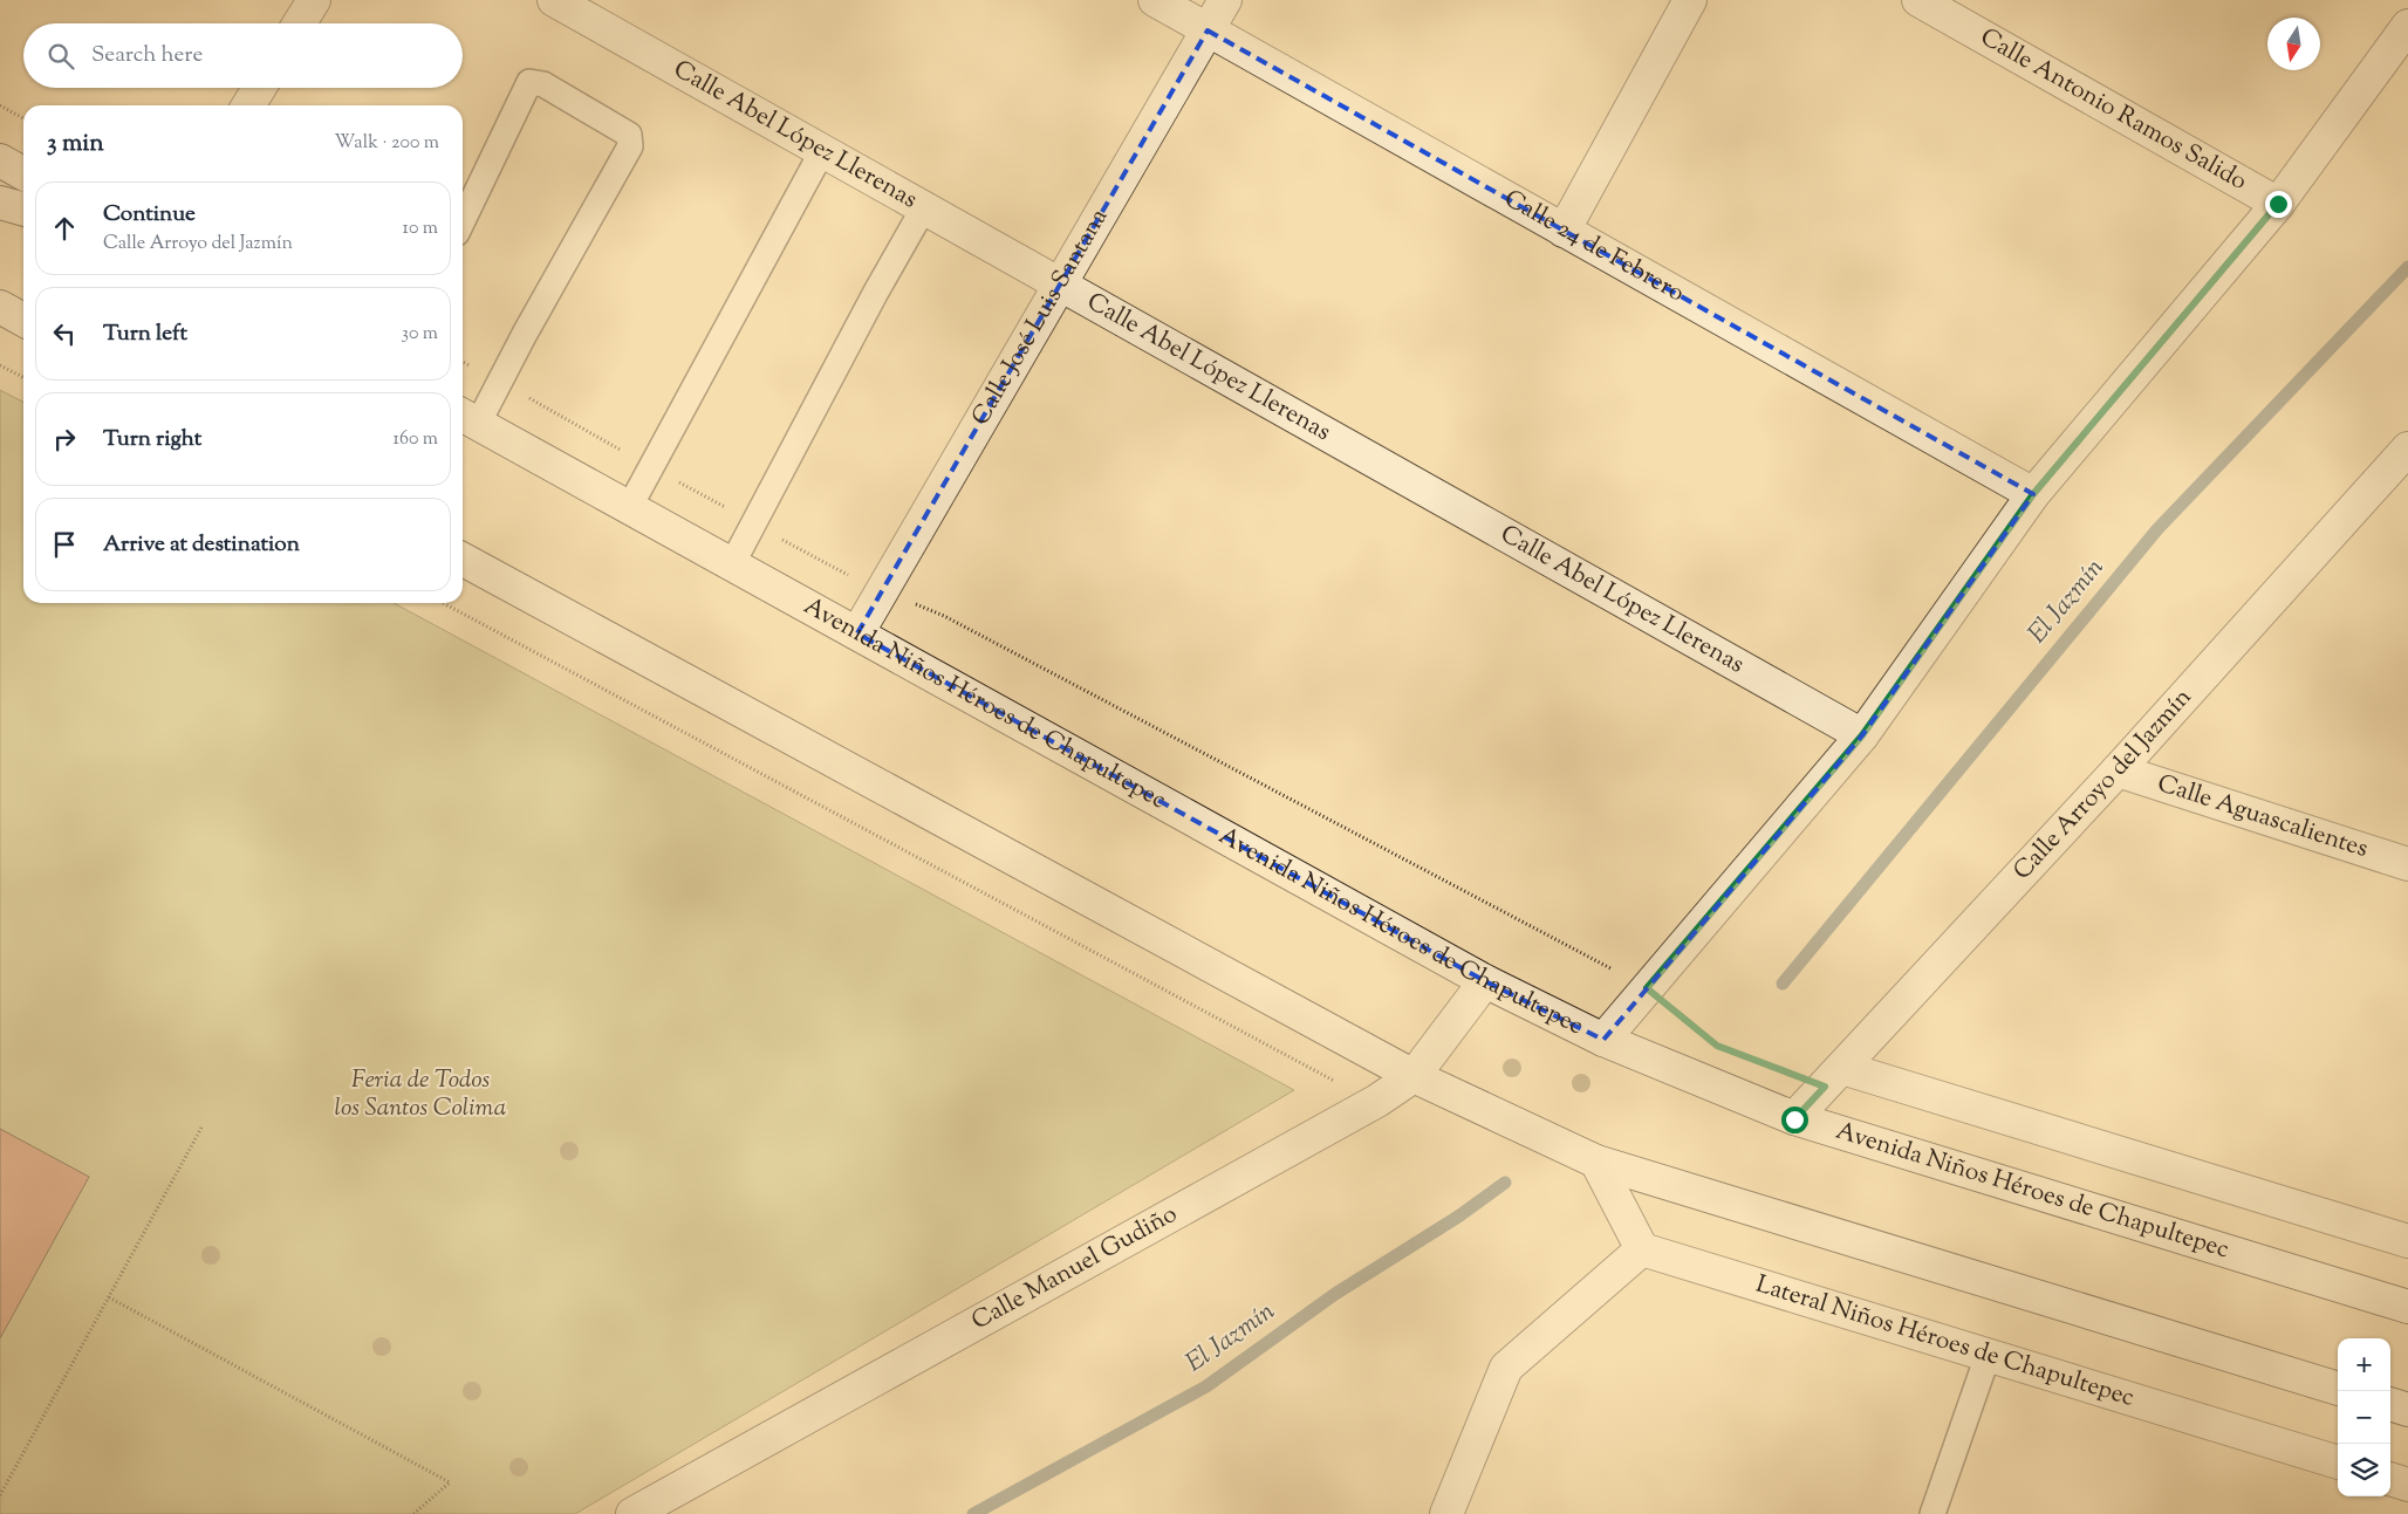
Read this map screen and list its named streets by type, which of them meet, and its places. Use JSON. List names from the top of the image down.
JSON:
{
  "streets": {
    "street": [
      "Calle Antonio Ramos Salido",
      "Calle Abel López Llerenas",
      "Calle 24 de Febrero",
      "Calle José Luis Santana",
      "Avenida Niños Héroes de Chapultepec",
      "Calle Arroyo del Jazmín",
      "Calle Aguascalientes",
      "Calle Manuel Gudiño",
      "Lateral Niños Héroes de Chapultepec"
    ]
  },
  "crossings": [
    ["Calle Abel López Llerenas", "Calle José Luis Santana"],
    ["Calle 24 de Febrero", "Calle José Luis Santana"],
    ["Calle José Luis Santana", "Avenida Niños Héroes de Chapultepec"],
    ["Avenida Niños Héroes de Chapultepec", "Calle Arroyo del Jazmín"],
    ["Avenida Niños Héroes de Chapultepec", "Calle Manuel Gudiño"],
    ["Calle Arroyo del Jazmín", "Calle Aguascalientes"]
  ],
  "water": ["El Jazmín"],
  "parks": ["Feria de Todos los Santos Colima"],
  "north": "bottom",
  "page": {
    "search": "Search here",
    "heading": ["3 min", "Walk · 200 m"],
    "list": [
      ["Continue", "Calle Arroyo del Jazmín", "10 m"],
      ["Turn left", "30 m"],
      ["Turn right", "160 m"],
      "Arrive at destination"
    ],
    "map_buttons": ["+", "−"]
  }
}
